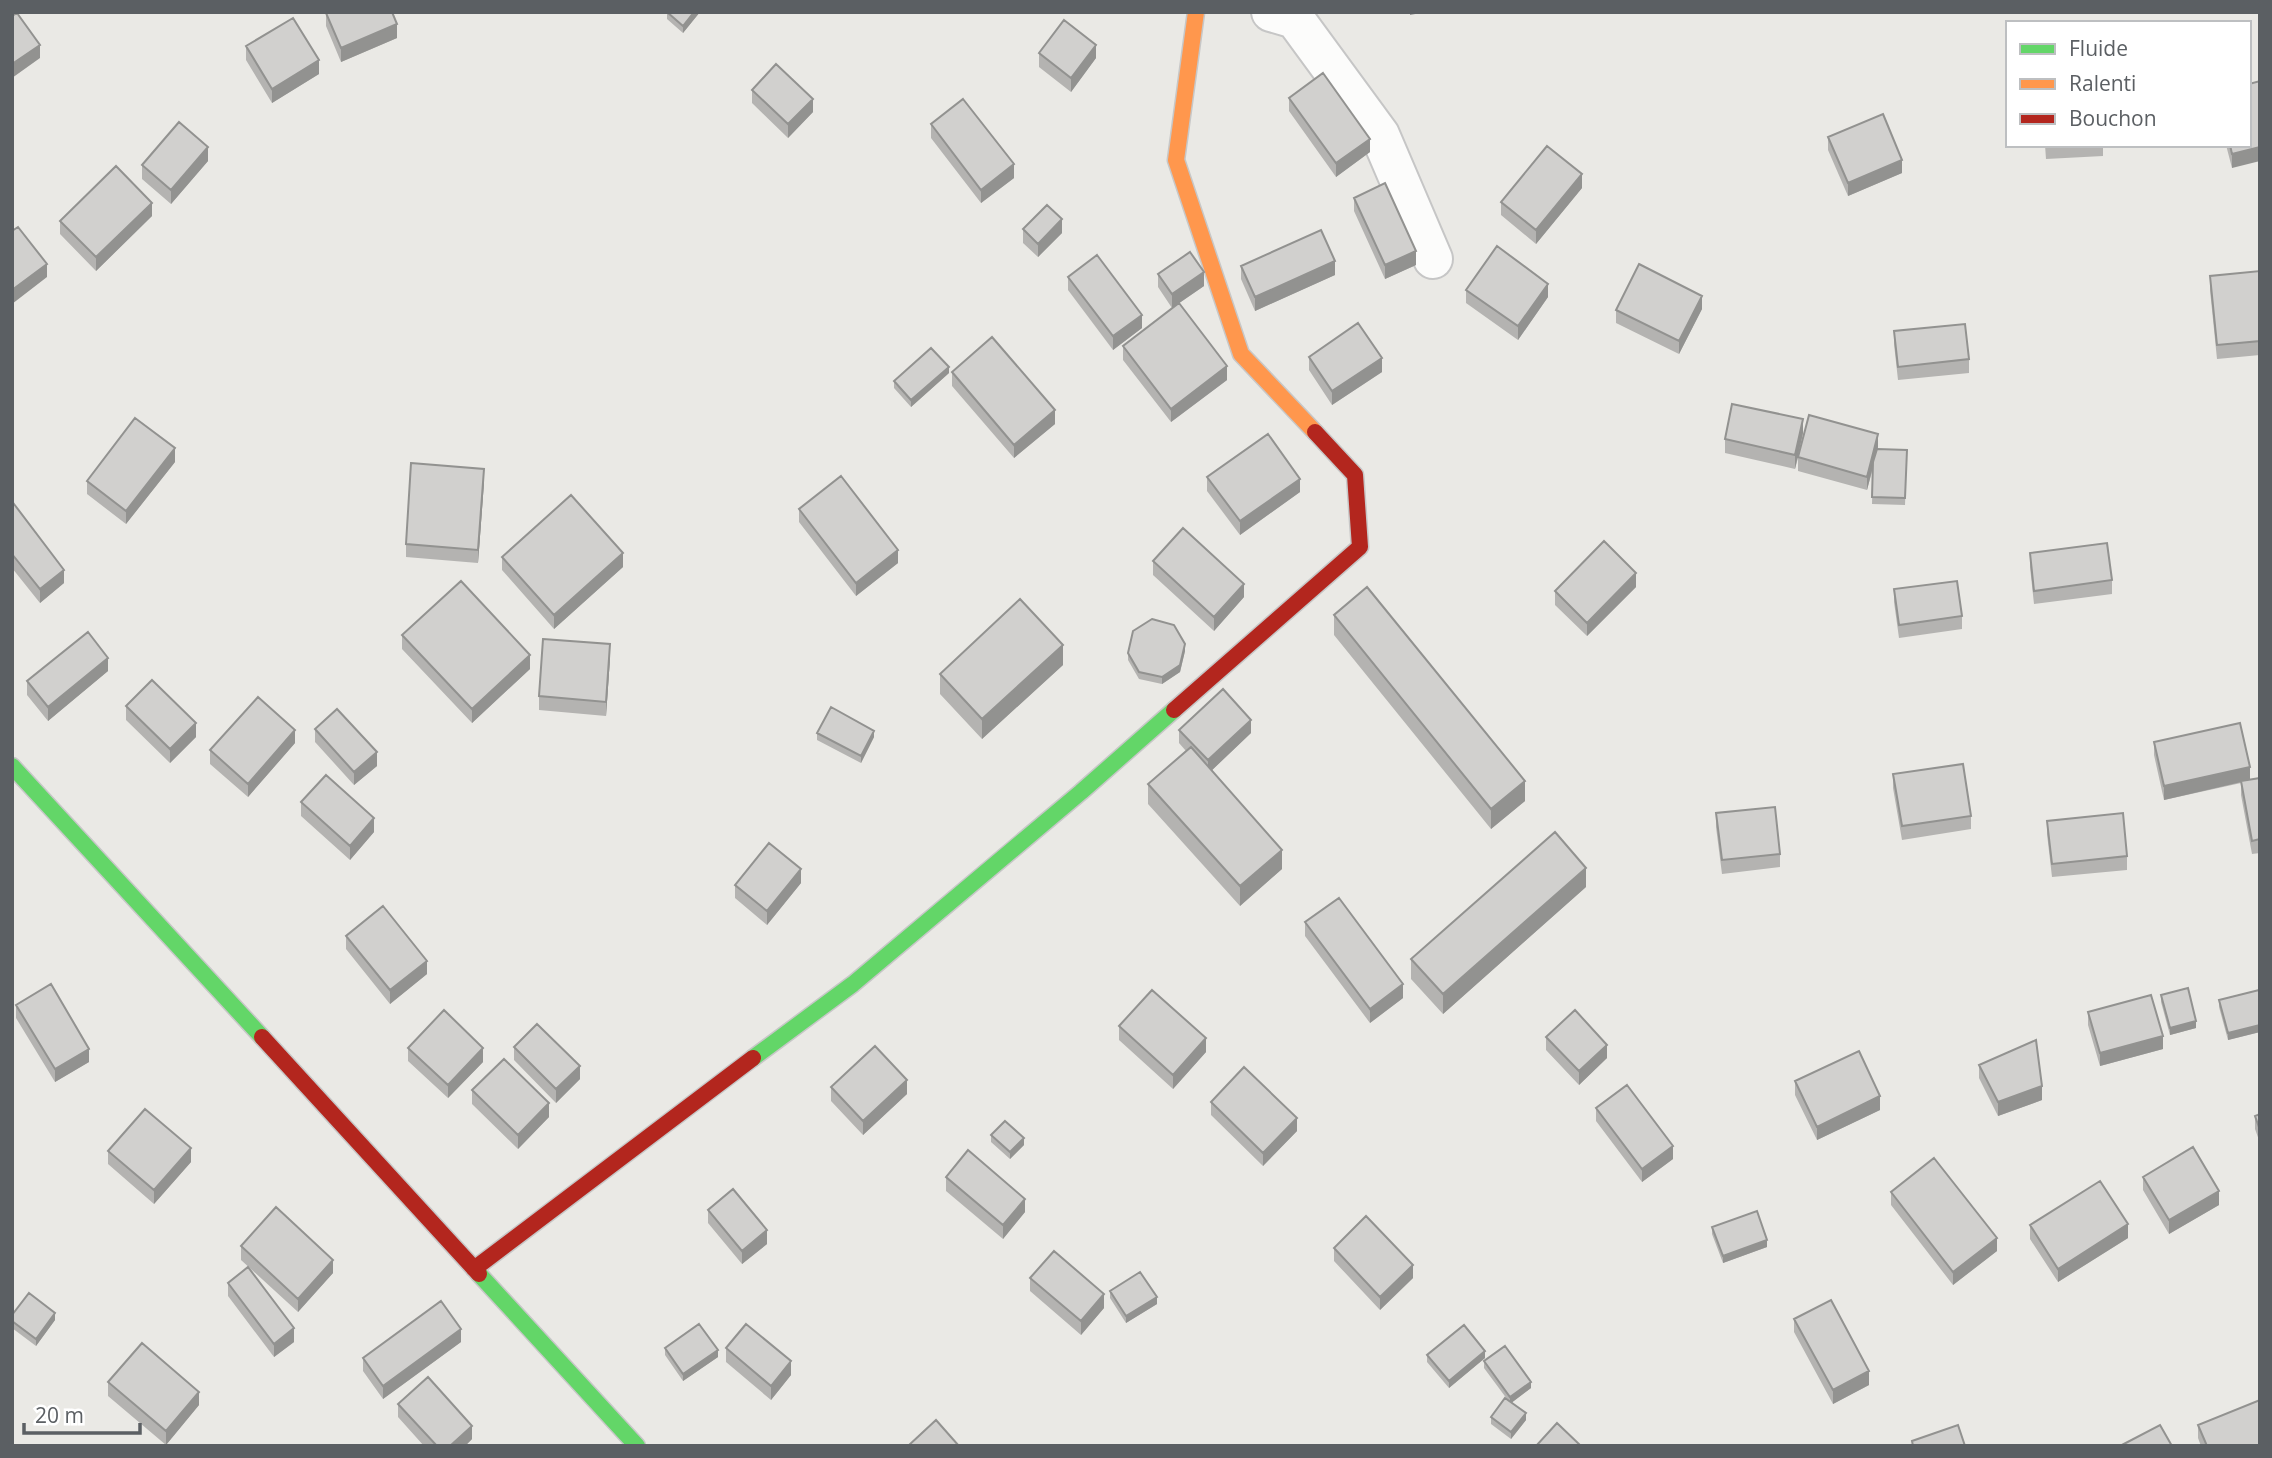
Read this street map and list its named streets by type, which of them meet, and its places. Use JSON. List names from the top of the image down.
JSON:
{
  "legend": ["Fluide", "Ralenti", "Bouchon"],
  "scale_bar": "20 m"
}
